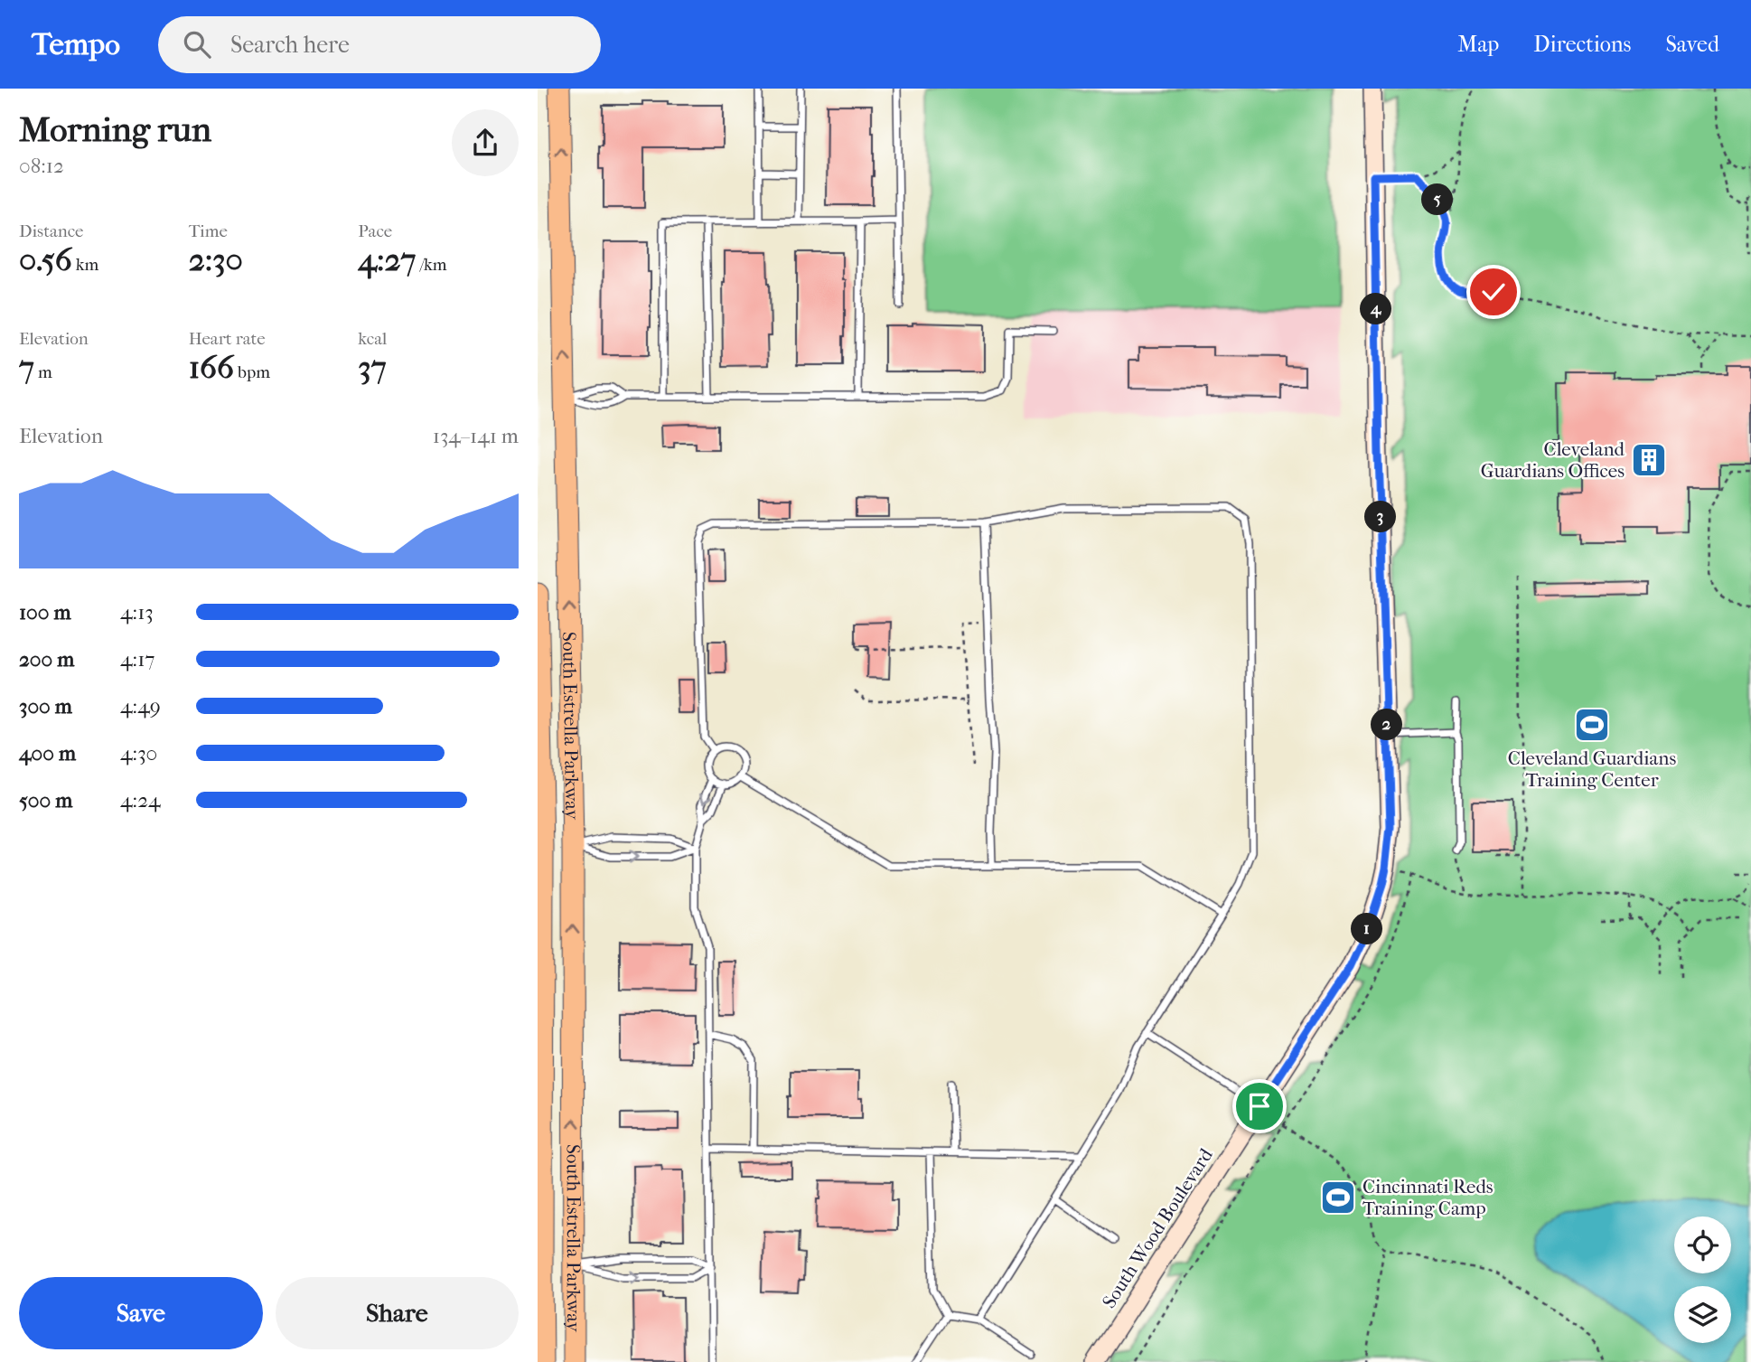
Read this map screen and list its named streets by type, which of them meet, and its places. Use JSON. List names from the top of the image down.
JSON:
{
  "streets": {
    "main road": ["South Estrella Parkway"],
    "street": ["South Wood Boulevard"]
  },
  "places": {
    "building": ["Cleveland Guardians Offices"],
    "sports": ["Cleveland Guardians Training Center", "Cincinnati Reds Training Camp"]
  },
  "page": {
    "header": "Tempo",
    "search": "Search here",
    "nav": ["Map", "Directions", "Saved"],
    "heading": ["Morning run", "08:12"],
    "pins": [
      "5",
      "4",
      "3",
      "2",
      "1"
    ],
    "stats": [
      ["Distance", "0.56 km"],
      ["Time", "2:30"],
      ["Pace", "4:27 /km"],
      ["Elevation", "7 m"],
      ["Heart rate", "166 bpm"],
      ["kcal", "37"]
    ],
    "chart": ["Elevation", "134–141 m"],
    "list": [
      {
        "name": "100 m",
        "note": "4:13"
      },
      {
        "name": "200 m",
        "note": "4:17"
      },
      {
        "name": "300 m",
        "note": "4:49"
      },
      {
        "name": "400 m",
        "note": "4:30"
      },
      {
        "name": "500 m",
        "note": "4:24"
      }
    ],
    "buttons": ["Save", "Share"]
  }
}
